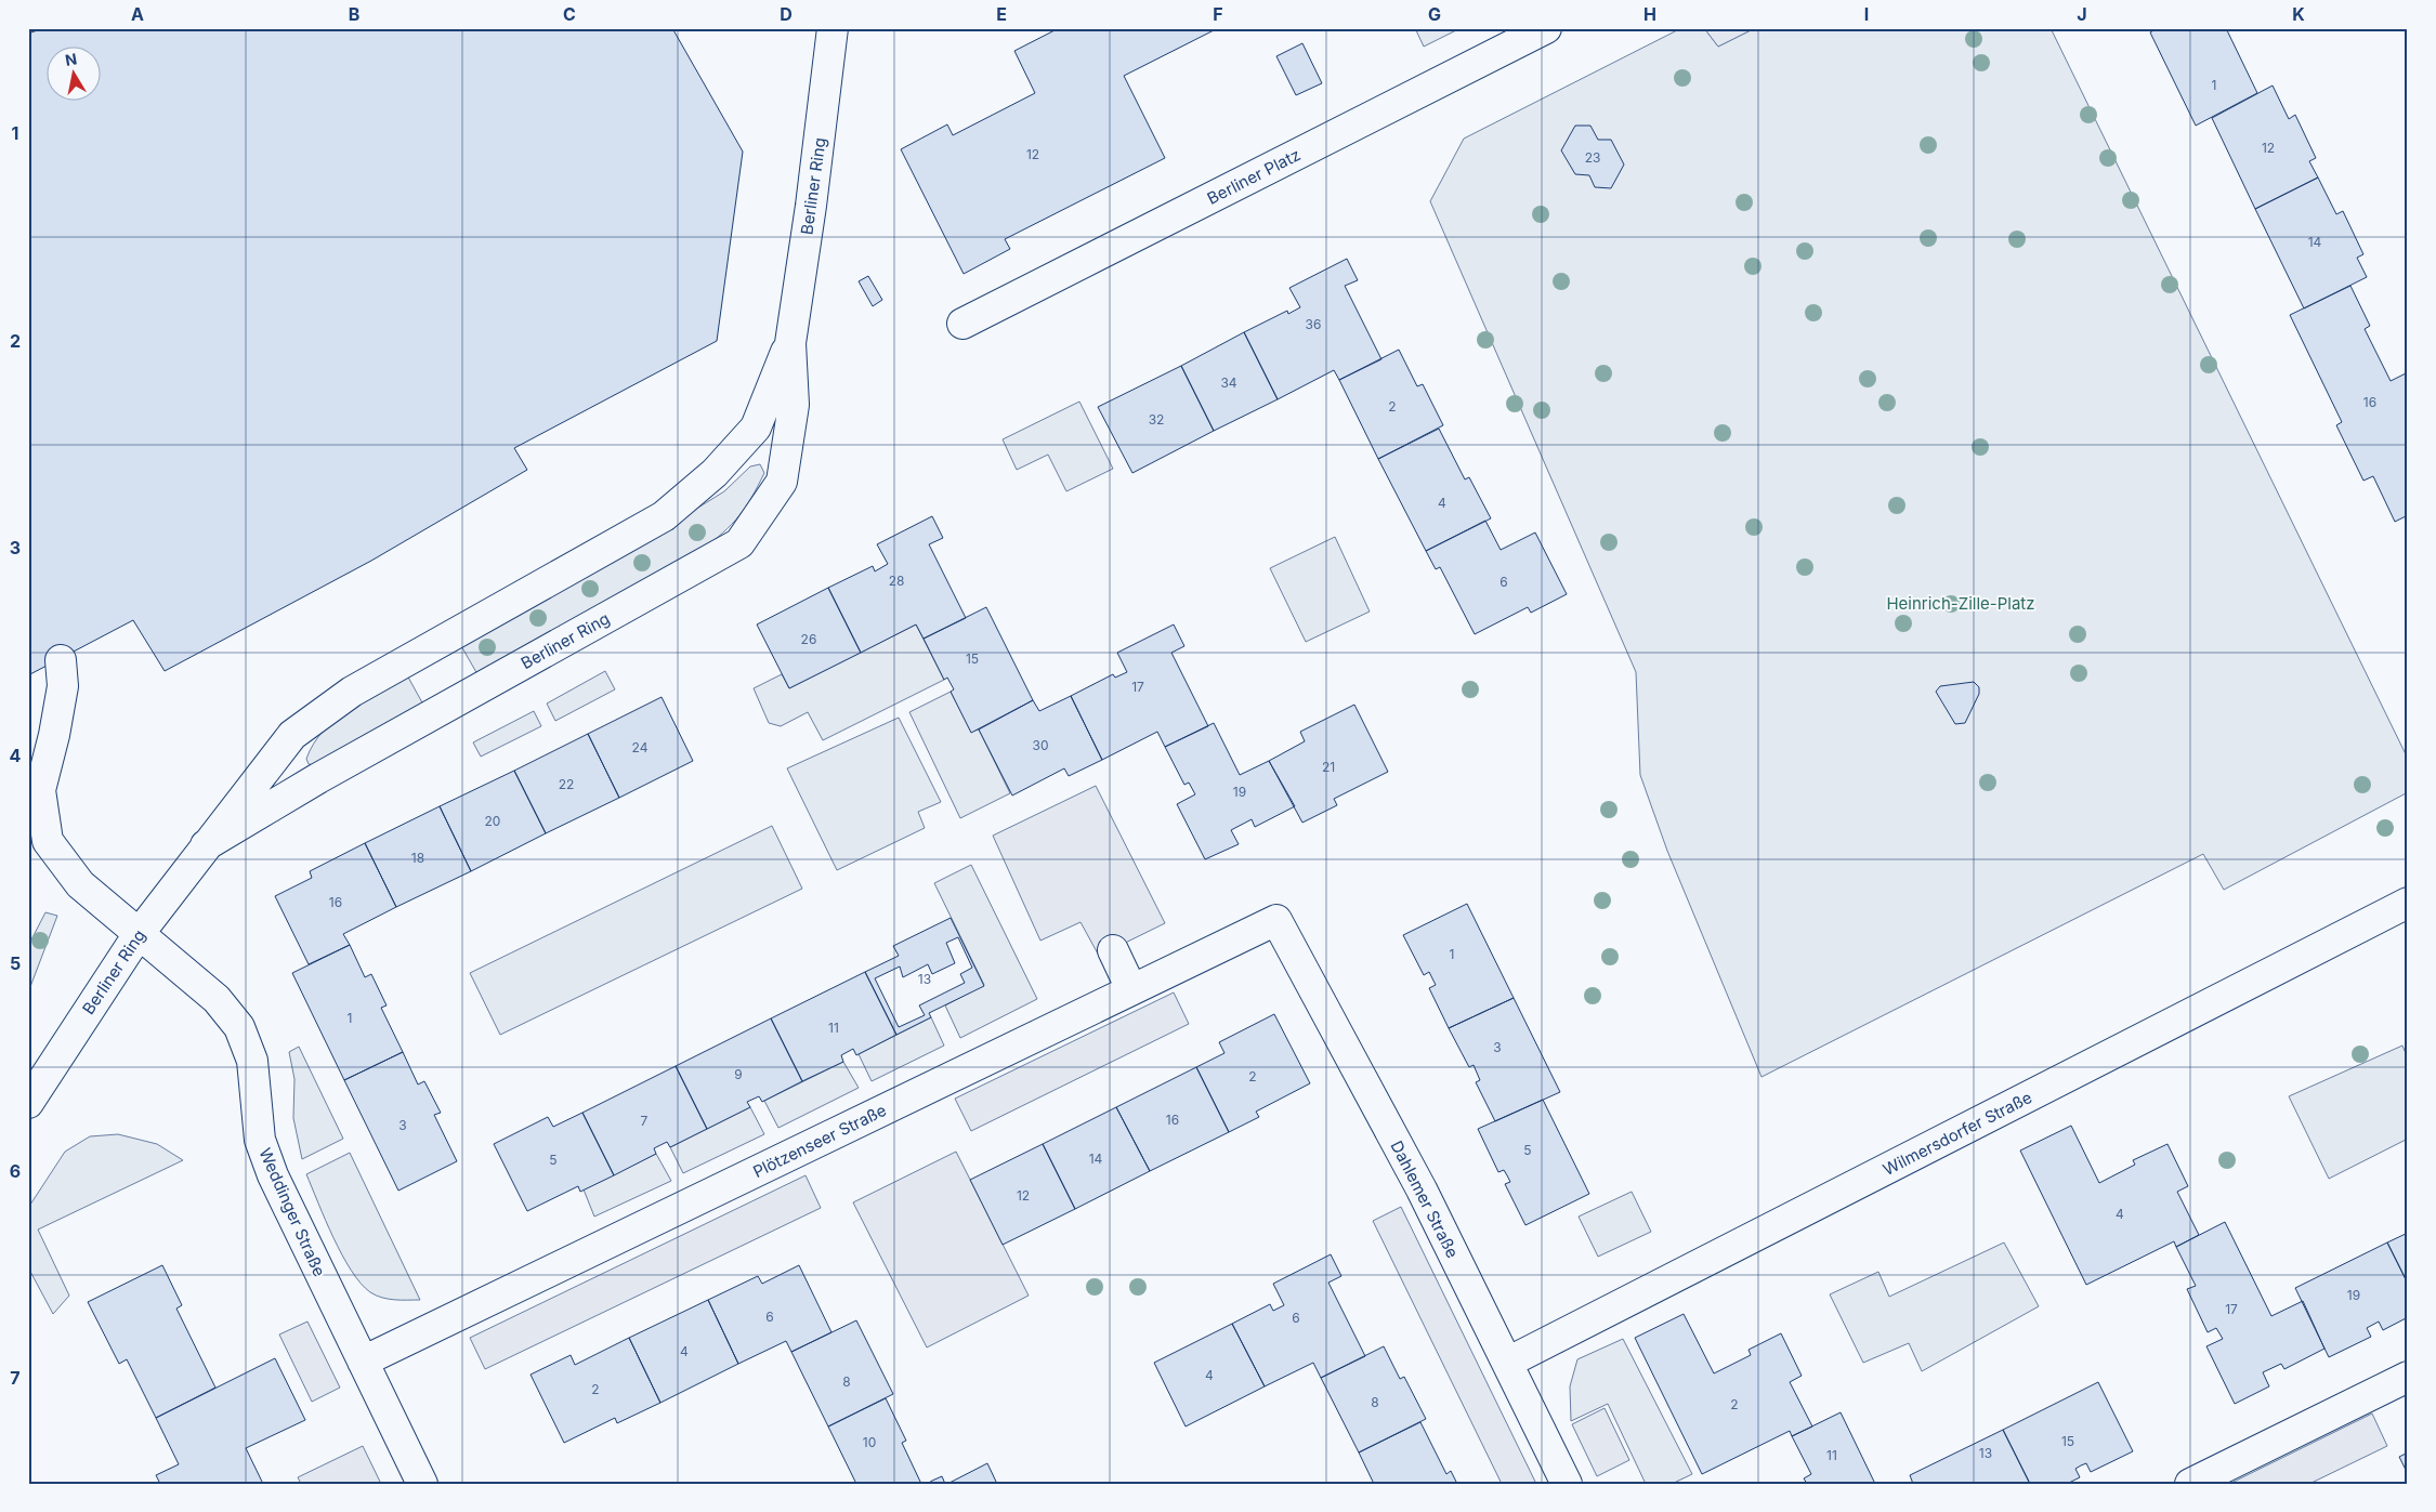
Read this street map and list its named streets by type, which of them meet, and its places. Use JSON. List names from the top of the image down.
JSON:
{
  "streets": {
    "street": [
      "Berliner Platz",
      "Berliner Ring",
      "Wilmersdorfer Straße",
      "Plötzenseer Straße",
      "Dahlemer Straße",
      "Weddinger Straße"
    ]
  },
  "crossings": [
    ["Berliner Ring", "Weddinger Straße"],
    ["Wilmersdorfer Straße", "Dahlemer Straße"],
    ["Plötzenseer Straße", "Dahlemer Straße"],
    ["Plötzenseer Straße", "Weddinger Straße"]
  ],
  "parks": ["Heinrich-Zille-Platz"],
  "house_numbers": [
    "1",
    "12",
    "12",
    "23",
    "14",
    "36",
    "34",
    "16",
    "2",
    "32",
    "4",
    "28",
    "6",
    "26",
    "15",
    "17",
    "30",
    "24",
    "21",
    "22",
    "19",
    "20",
    "18",
    "16",
    "1",
    "13",
    "1",
    "11",
    "3",
    "9",
    "2",
    "16",
    "7",
    "3",
    "5",
    "14",
    "5",
    "12",
    "4",
    "19",
    "17",
    "6",
    "6",
    "4",
    "4",
    "8",
    "2",
    "8",
    "2",
    "15",
    "10",
    "13",
    "11"
  ],
  "north": "top",
  "grid": {
    "columns": [
      "A",
      "B",
      "C",
      "D",
      "E",
      "F",
      "G",
      "H",
      "I",
      "J",
      "K"
    ],
    "rows": [
      "1",
      "2",
      "3",
      "4",
      "5",
      "6",
      "7"
    ]
  }
}
